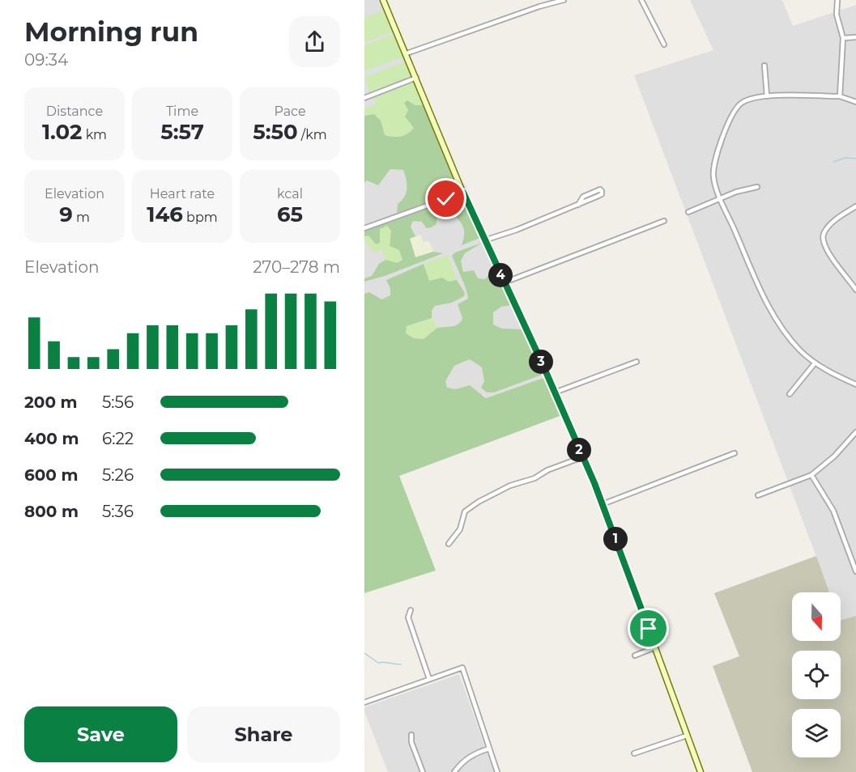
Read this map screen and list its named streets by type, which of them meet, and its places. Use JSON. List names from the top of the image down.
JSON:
{
  "north": "bottom",
  "page": {
    "heading": ["Morning run", "09:34"],
    "stats": [
      ["Distance", "1.02 km"],
      ["Time", "5:57"],
      ["Pace", "5:50 /km"],
      ["Elevation", "9 m"],
      ["Heart rate", "146 bpm"],
      ["kcal", "65"]
    ],
    "chart": ["Elevation", "270–278 m"],
    "pins": [
      "4",
      "3",
      "2",
      "1"
    ],
    "list": [
      {
        "name": "200 m",
        "note": "5:56"
      },
      {
        "name": "400 m",
        "note": "6:22"
      },
      {
        "name": "600 m",
        "note": "5:26"
      },
      {
        "name": "800 m",
        "note": "5:36"
      }
    ],
    "buttons": ["Save", "Share"]
  }
}
